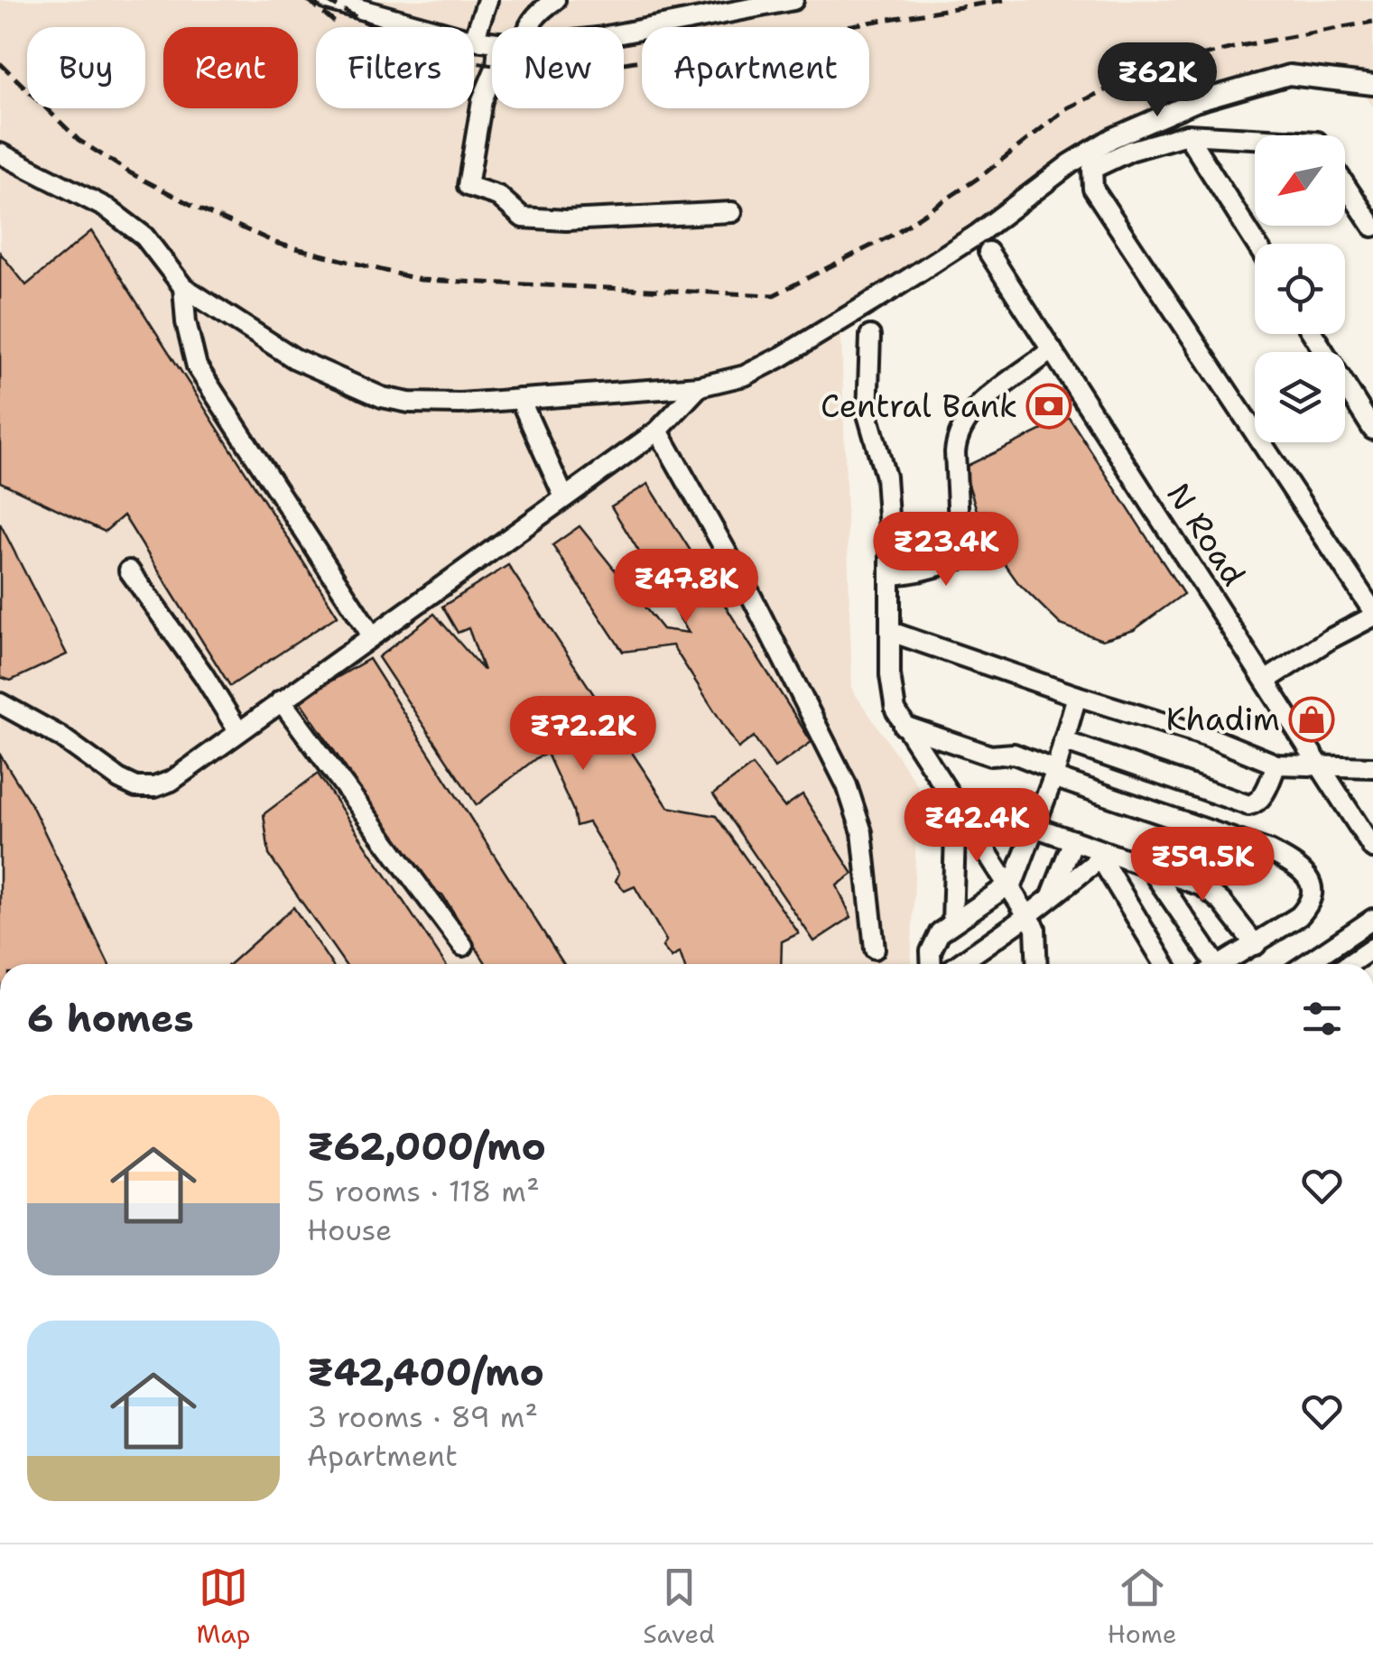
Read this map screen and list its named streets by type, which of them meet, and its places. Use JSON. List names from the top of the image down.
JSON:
{
  "streets": {
    "street": ["N Road"]
  },
  "places": {
    "bank": ["Central Bank"],
    "shop": ["Khadim"]
  },
  "north": "bottom left",
  "page": {
    "chip": [
      "Buy",
      "Rent",
      "Filters",
      "New",
      "Apartment"
    ],
    "price": [
      "₹62K",
      "₹23.4K",
      "₹47.8K",
      "₹72.2K",
      "₹42.4K",
      "₹59.5K"
    ],
    "heading": "6 homes",
    "list": [
      {
        "name": "₹62,000/mo",
        "note": "5 rooms · 118 m² · House"
      },
      {
        "name": "₹42,400/mo",
        "note": "3 rooms · 89 m² · Apartment"
      }
    ],
    "tabs": ["Map", "Saved", "Home"]
  }
}
